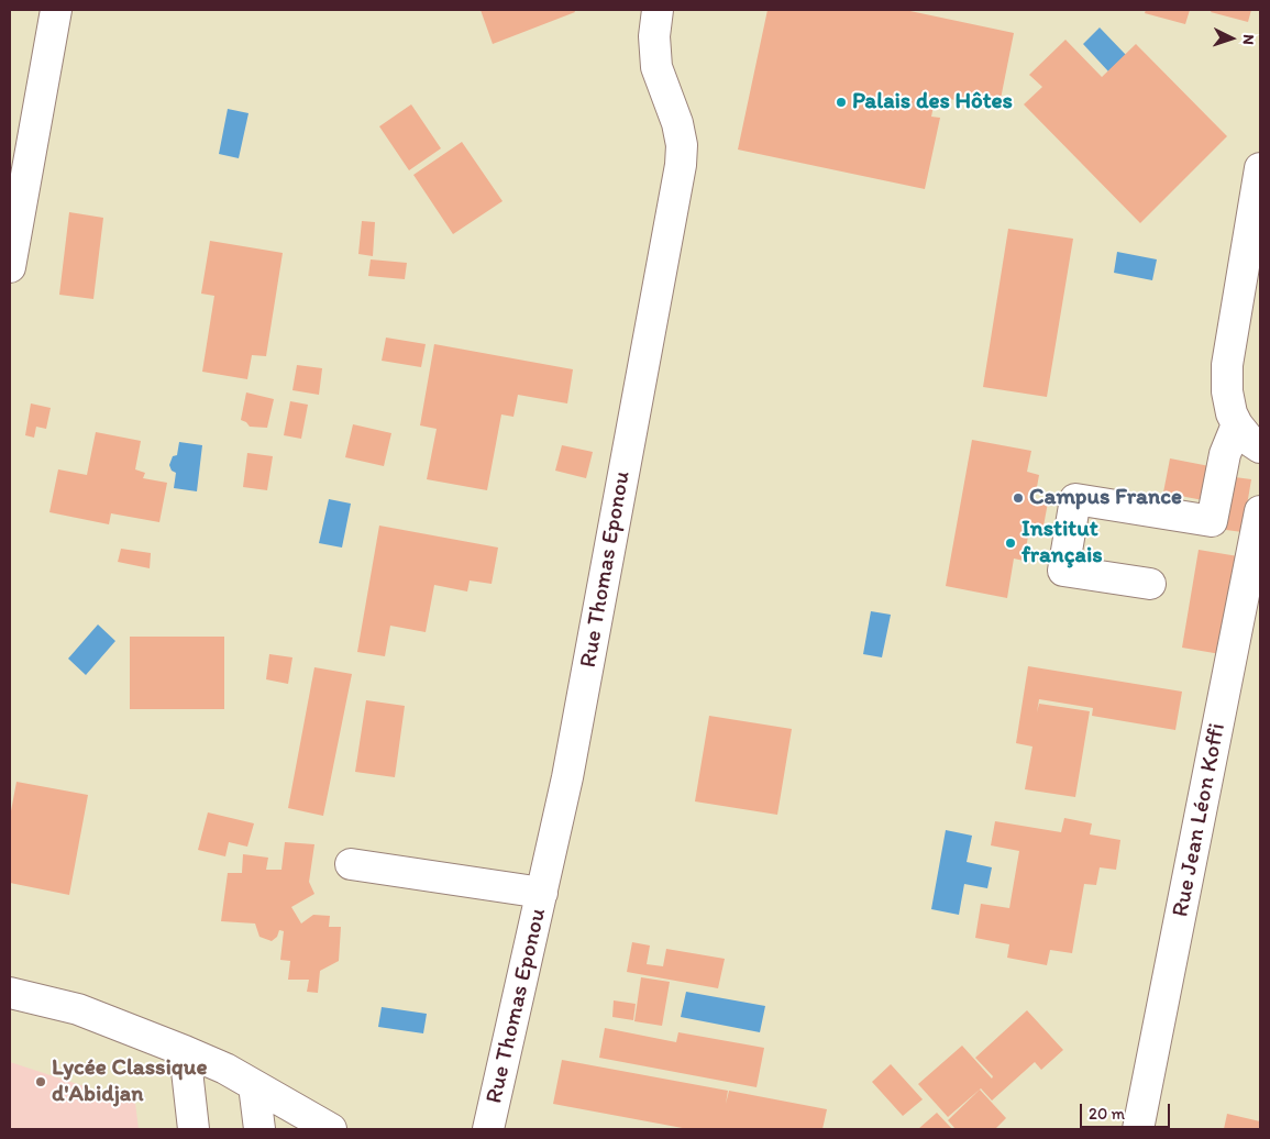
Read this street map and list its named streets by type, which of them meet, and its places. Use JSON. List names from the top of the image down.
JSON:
{
  "streets": {
    "street": ["Rue Thomas Eponou", "Rue Jean Léon Koffi"]
  },
  "places": [
    "Palais des Hôtes",
    "Campus France",
    "Institut français",
    "Lycée Classique d'Abidjan"
  ],
  "scale_bar": "20 m",
  "north": "right"
}
